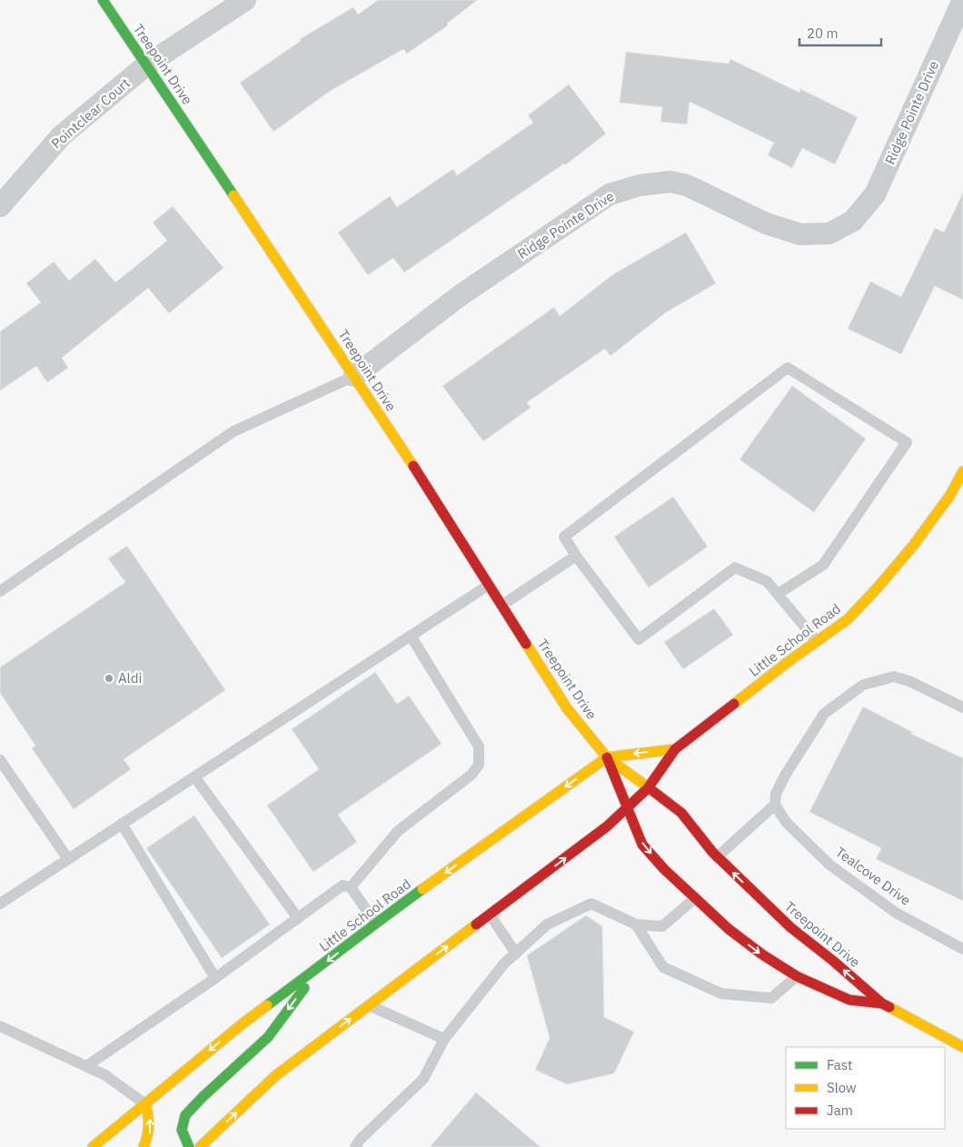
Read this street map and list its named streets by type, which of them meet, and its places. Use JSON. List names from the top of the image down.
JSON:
{
  "streets": {
    "main road": ["Treepoint Drive", "Little School Road"],
    "street": ["Ridge Pointe Drive", "Pointclear Court"],
    "lane": ["Tealcove Drive"]
  },
  "crossings": [
    ["Treepoint Drive", "Ridge Pointe Drive"],
    ["Treepoint Drive", "Pointclear Court"],
    ["Treepoint Drive", "Little School Road"]
  ],
  "places": ["Aldi"],
  "legend": ["Fast", "Slow", "Jam"],
  "scale_bar": "20 m"
}
